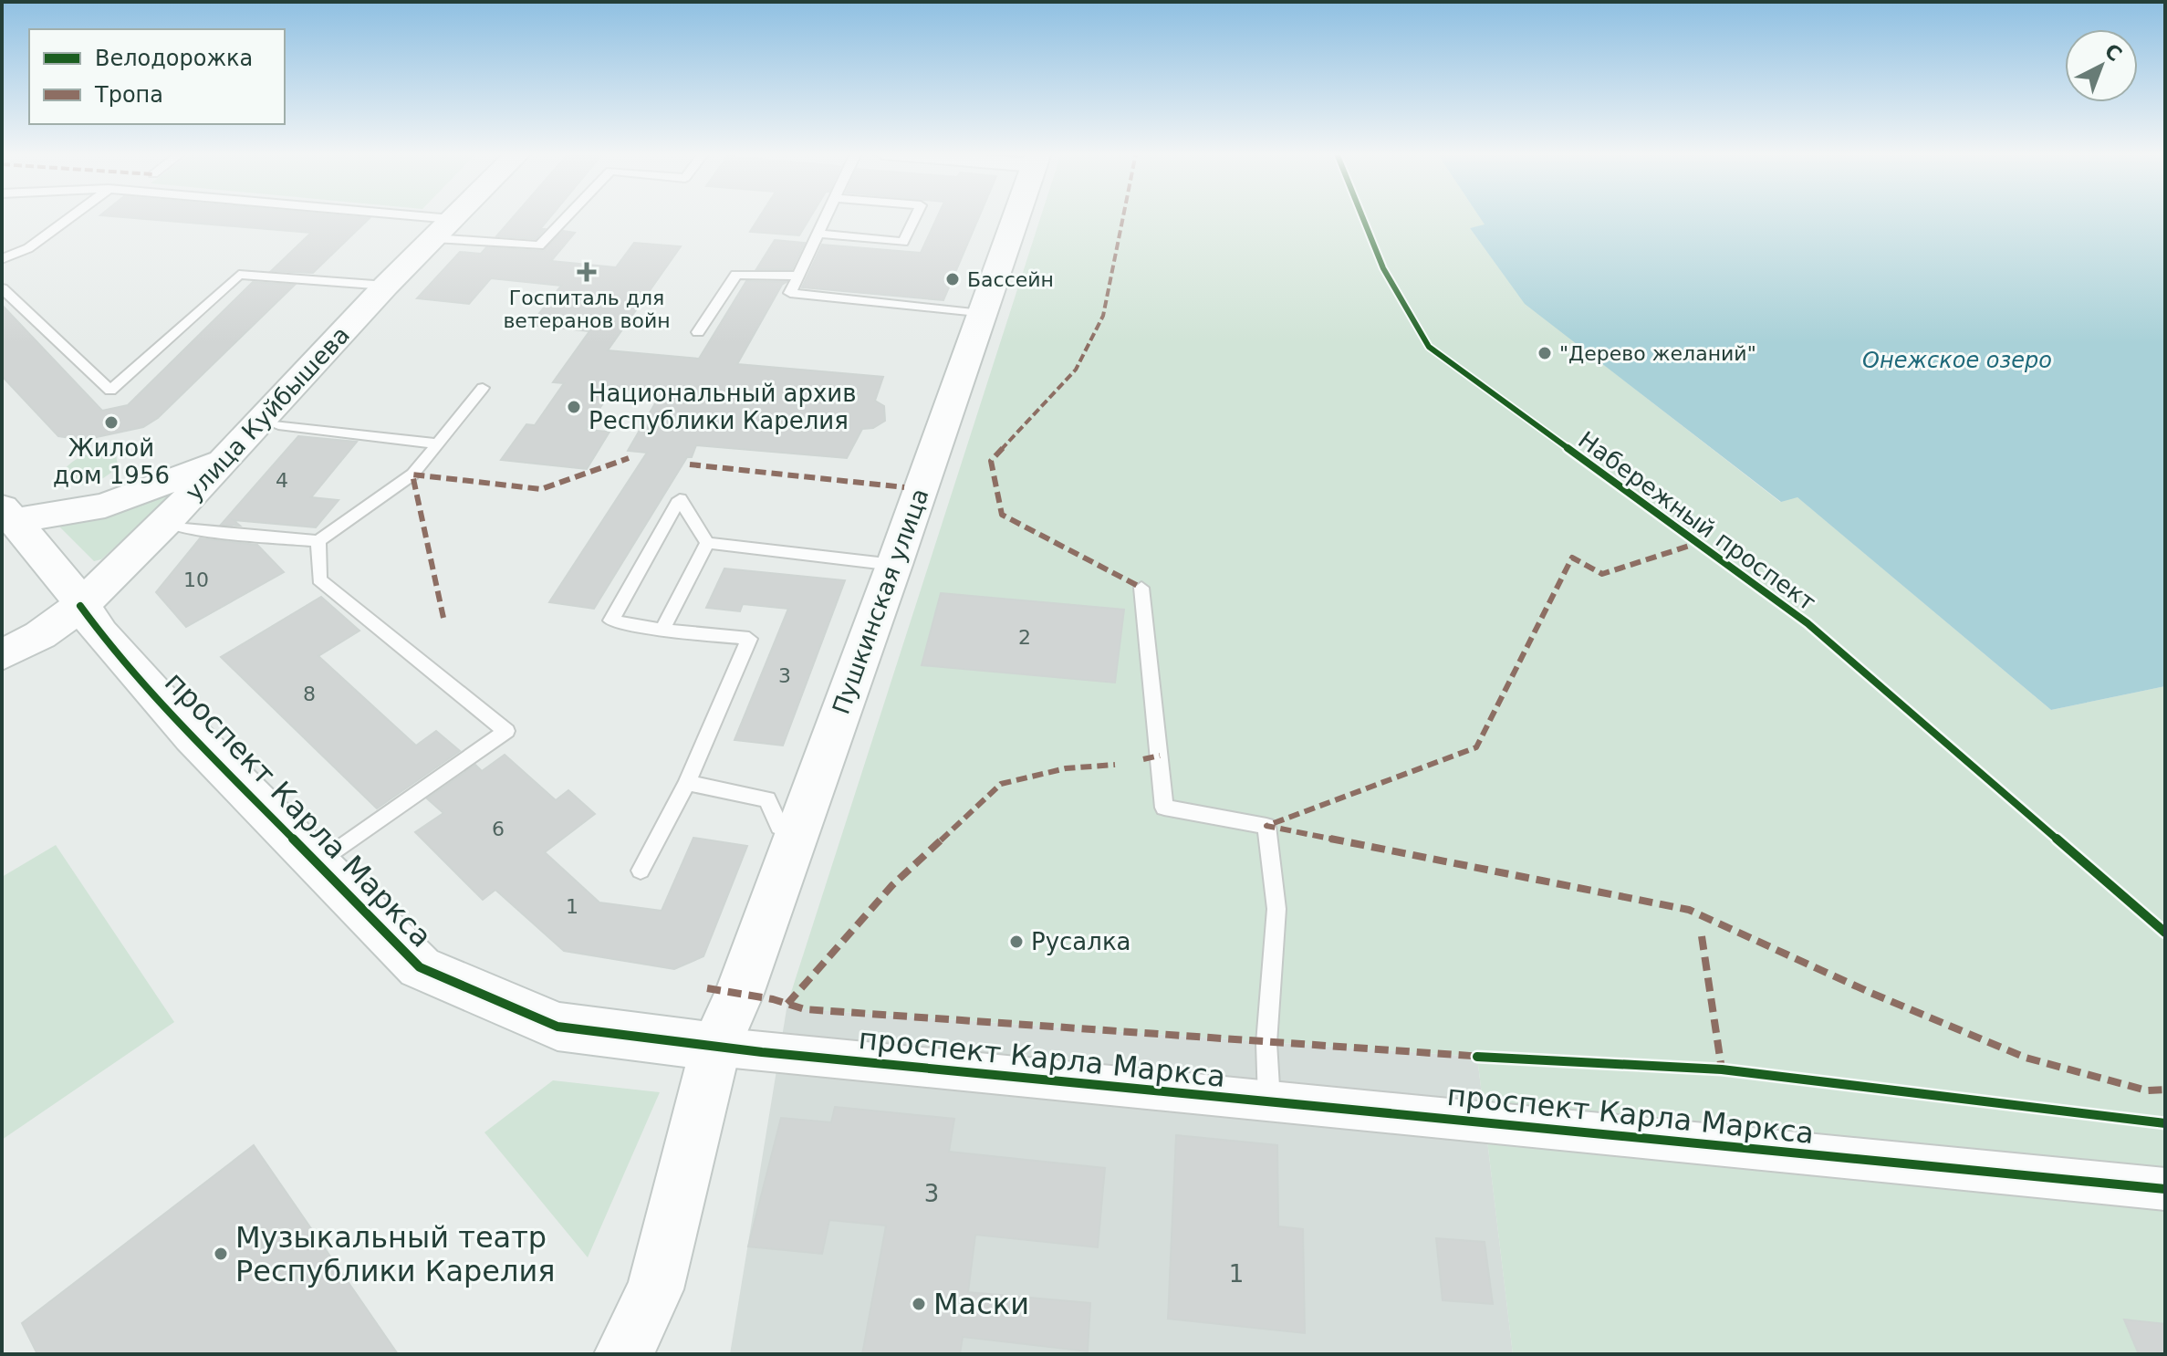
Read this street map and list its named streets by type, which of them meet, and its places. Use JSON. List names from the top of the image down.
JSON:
{
  "streets": {
    "street": ["улица Куйбышева", "Пушкинская улица", "проспект Карла Маркса"],
    "cycle path": ["Набережный проспект"]
  },
  "crossings": [
    ["улица Куйбышева", "проспект Карла Маркса"],
    ["Пушкинская улица", "проспект Карла Маркса"]
  ],
  "water": ["Онежское озеро"],
  "places": {
    "health": ["Госпиталь для ветеранов войн"],
    "other": [
      "Бассейн",
      "\"Дерево желаний\"",
      "Национальный архив Республики Карелия",
      "Жилой дом 1956",
      "Русалка",
      "Музыкальный театр Республики Карелия",
      "Маски"
    ]
  },
  "house_numbers": [
    "4",
    "10",
    "2",
    "3",
    "8",
    "6",
    "1",
    "3",
    "1"
  ],
  "legend": ["Велодорожка", "Тропа"],
  "north": "top right"
}
